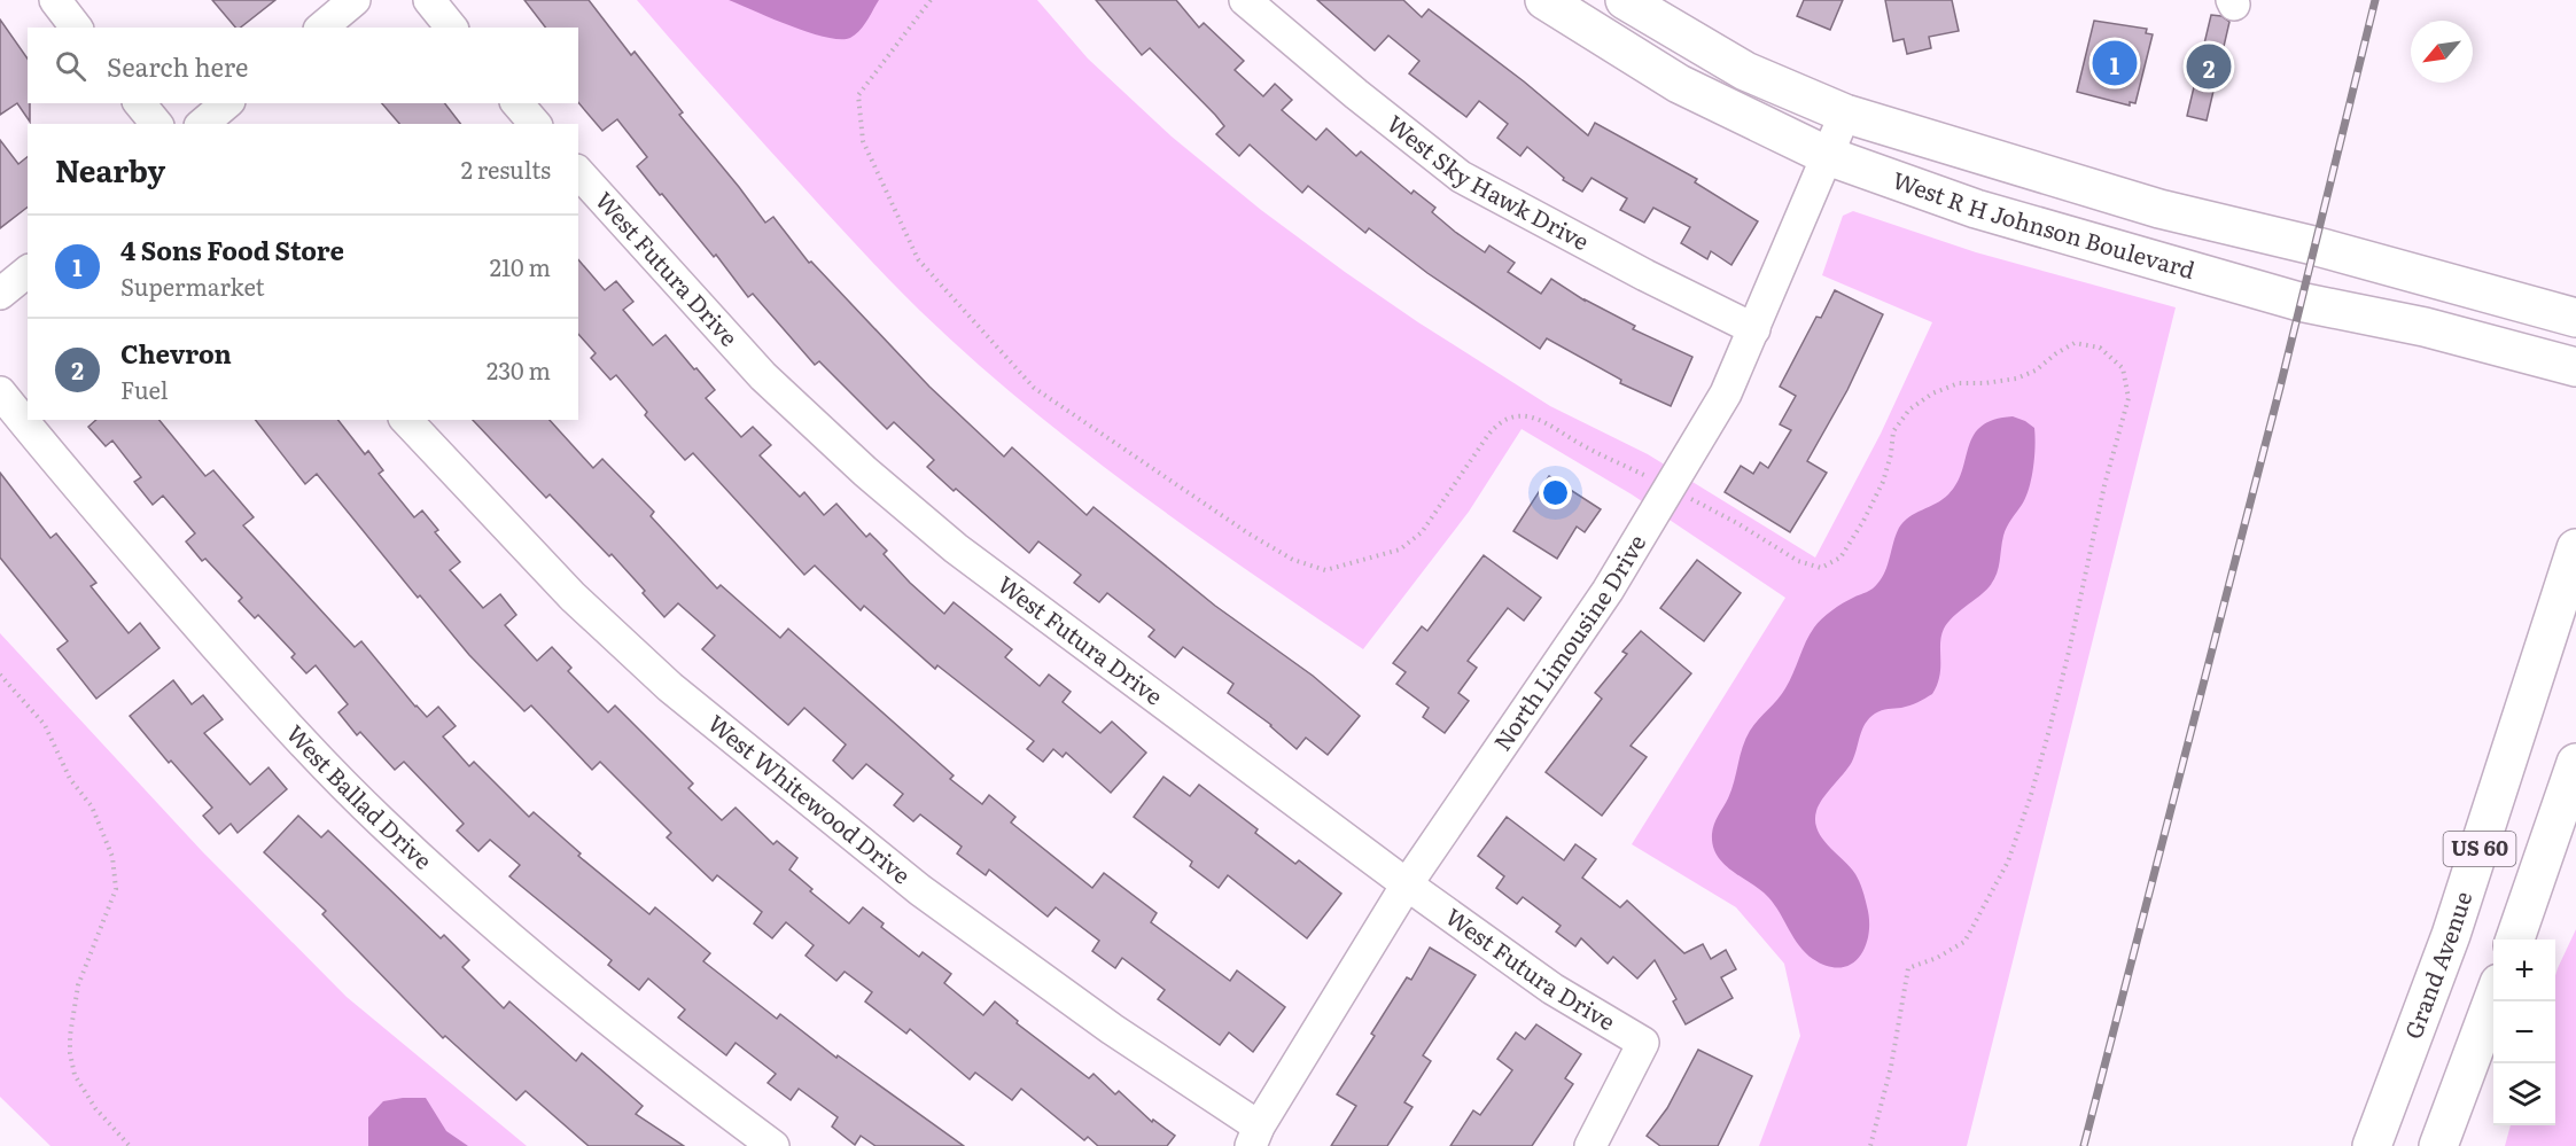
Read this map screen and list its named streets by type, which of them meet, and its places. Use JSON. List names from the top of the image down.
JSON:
{
  "streets": {
    "main road": ["West R H Johnson Boulevard", "US 60", "Grand Avenue"],
    "street": [
      "West Sky Hawk Drive",
      "West Futura Drive",
      "North Limousine Drive",
      "West Ballad Drive",
      "West Whitewood Drive"
    ]
  },
  "crossings": [
    ["West Sky Hawk Drive", "North Limousine Drive"],
    ["West R H Johnson Boulevard", "North Limousine Drive"],
    ["West Futura Drive", "North Limousine Drive"],
    ["North Limousine Drive", "West Whitewood Drive"]
  ],
  "north": "bottom left",
  "page": {
    "search": "Search here",
    "pins": ["1", "2"],
    "heading": ["Nearby", "2 results"],
    "list": [
      {
        "mark": "1",
        "name": "4 Sons Food Store",
        "note": "Supermarket",
        "value": "210 m"
      },
      {
        "mark": "2",
        "name": "Chevron",
        "note": "Fuel",
        "value": "230 m"
      }
    ],
    "map_buttons": ["+", "−"]
  }
}
